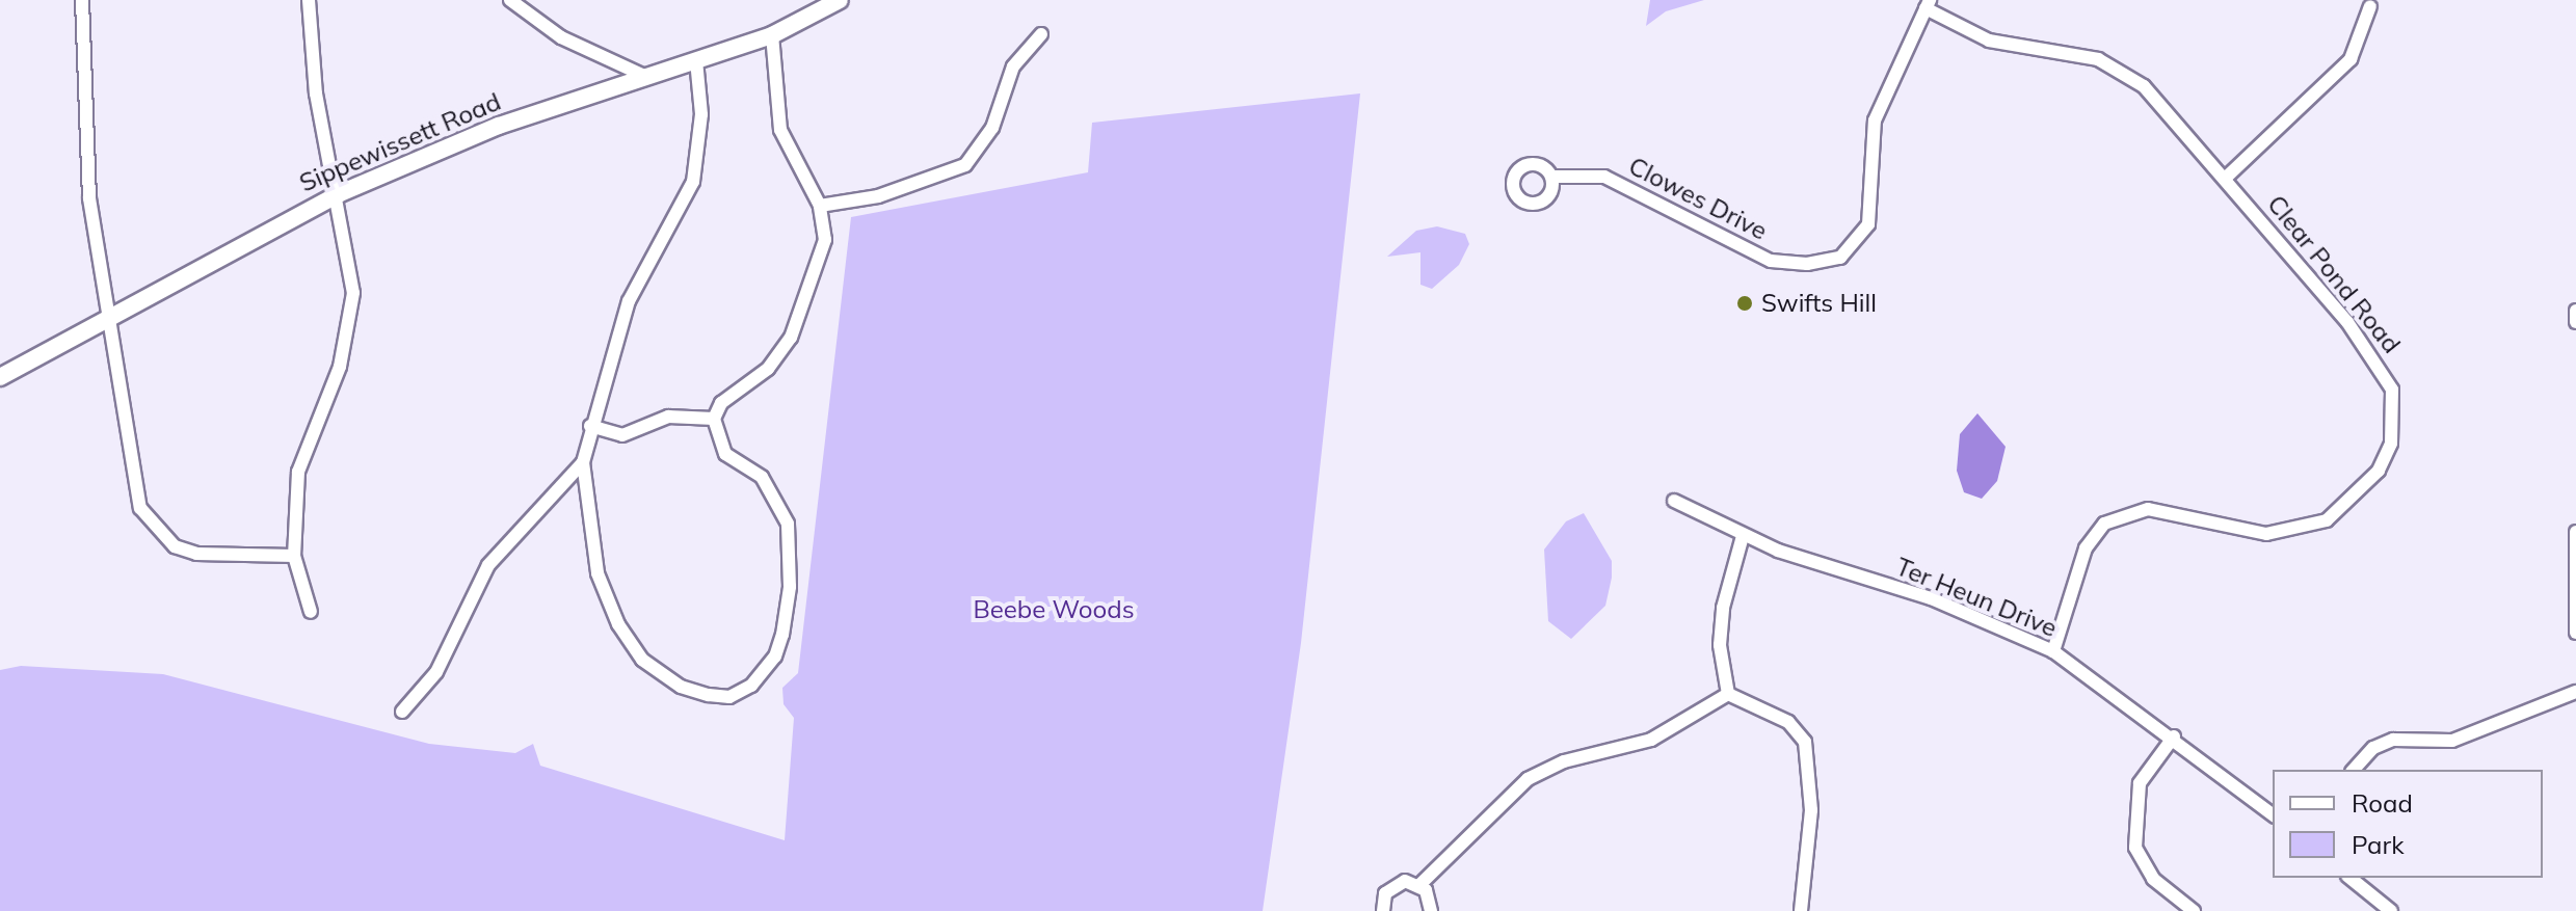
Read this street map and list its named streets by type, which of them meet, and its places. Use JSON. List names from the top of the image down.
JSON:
{
  "streets": {
    "main road": ["Sippewissett Road"],
    "street": ["Clowes Drive", "Clear Pond Road", "Ter Heun Drive"]
  },
  "crossings": [
    ["Clowes Drive", "Clear Pond Road"],
    ["Clear Pond Road", "Ter Heun Drive"]
  ],
  "parks": ["Beebe Woods"],
  "places": ["Swifts Hill"],
  "legend": ["Road", "Park"]
}
